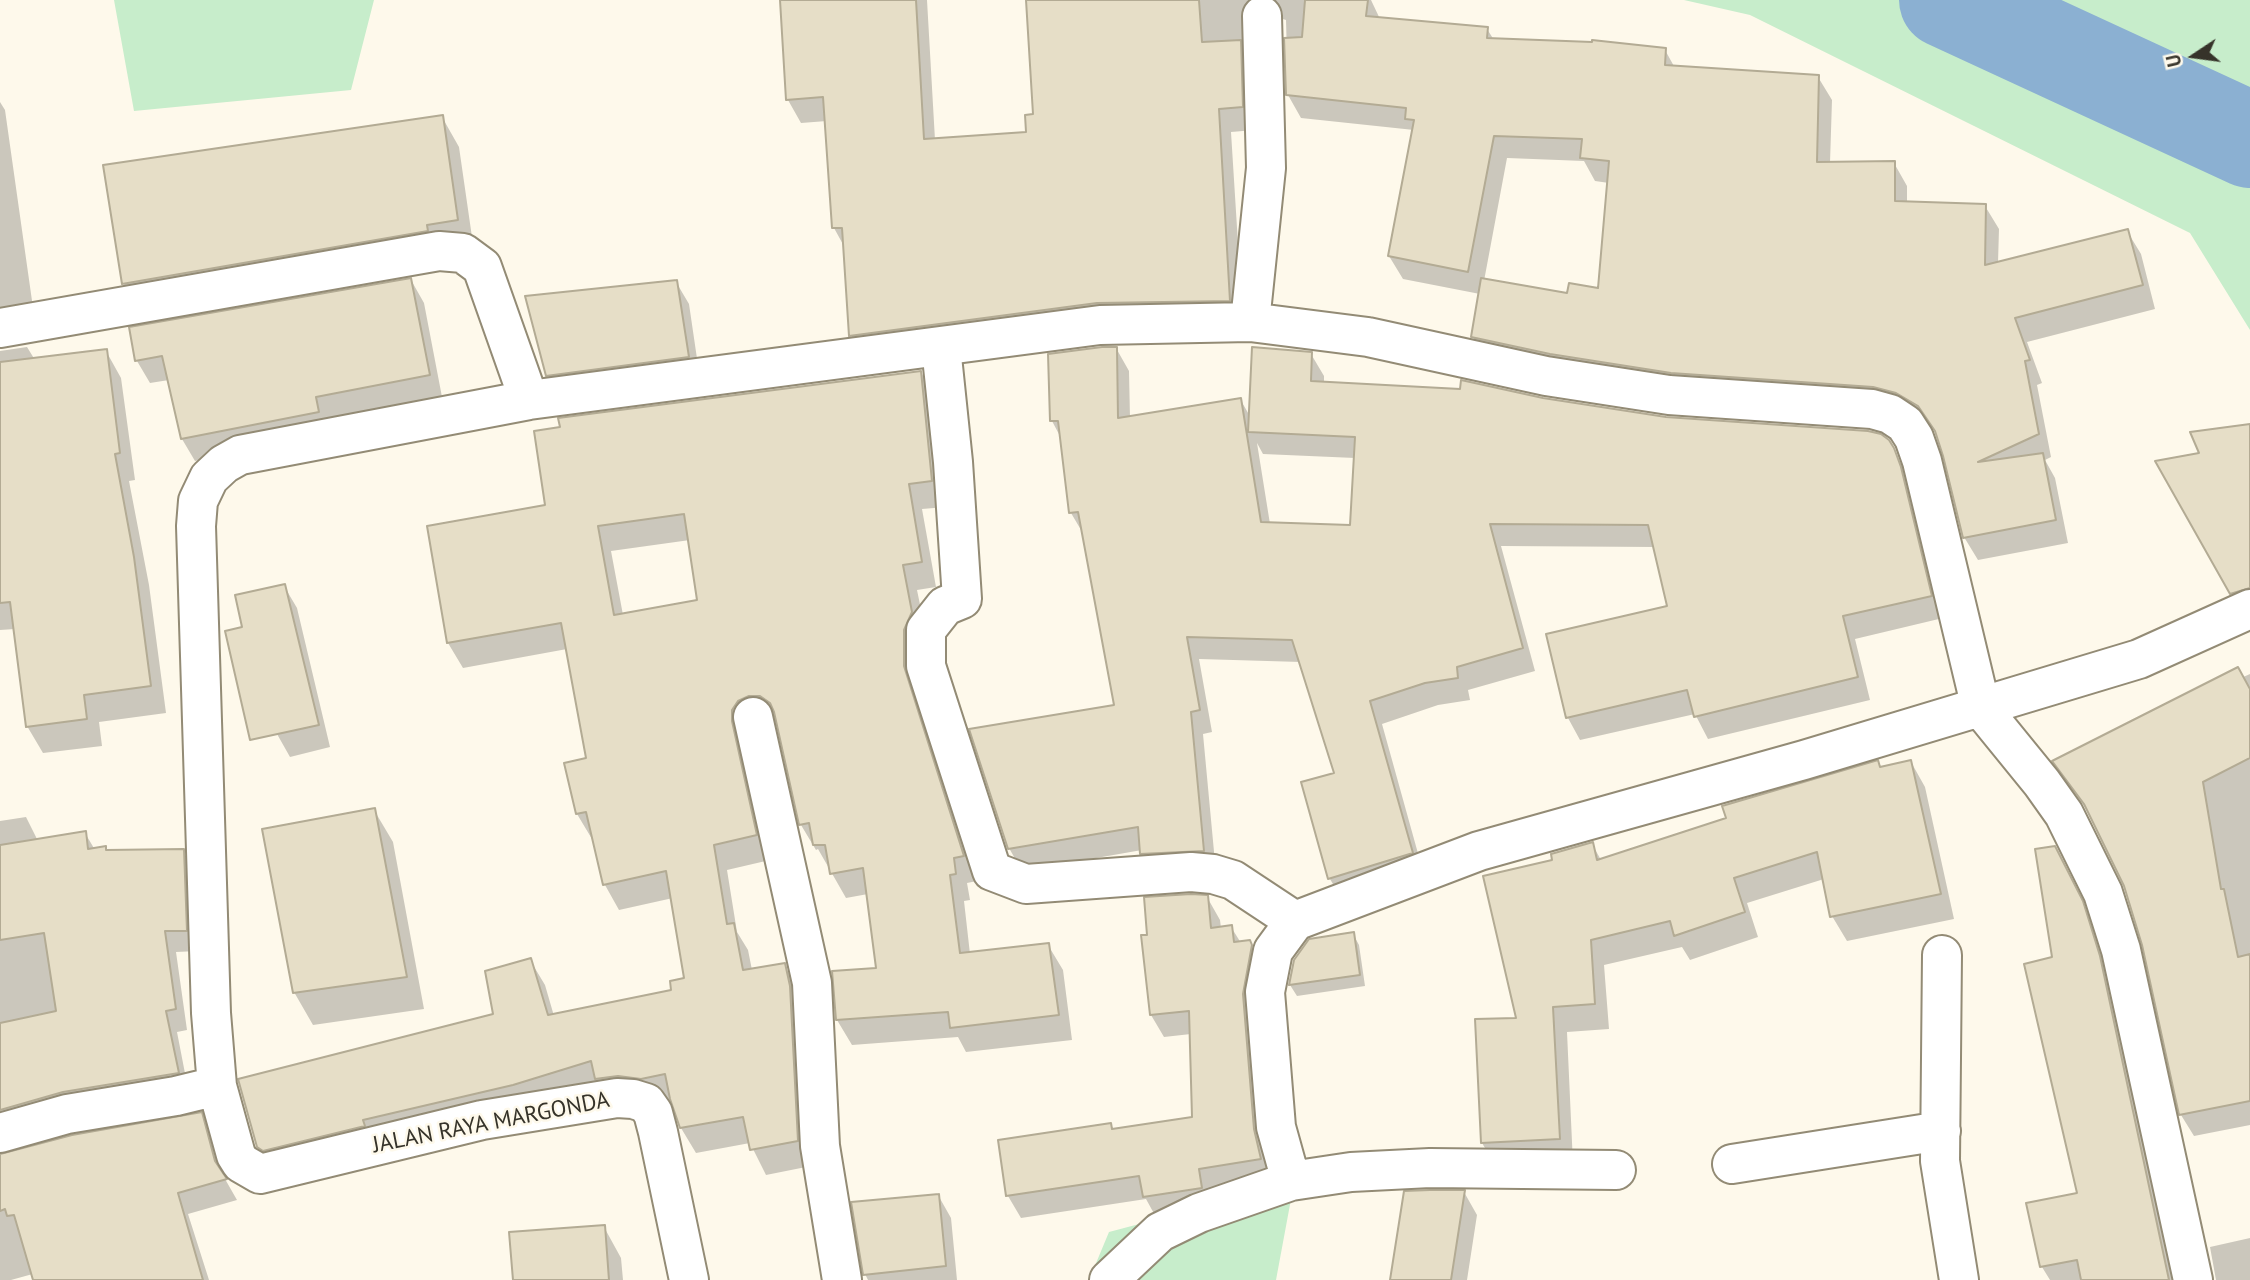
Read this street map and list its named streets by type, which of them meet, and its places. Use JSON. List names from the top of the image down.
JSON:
{
  "streets": {
    "street": ["JALAN RAYA MARGONDA"]
  },
  "north": "left"
}
